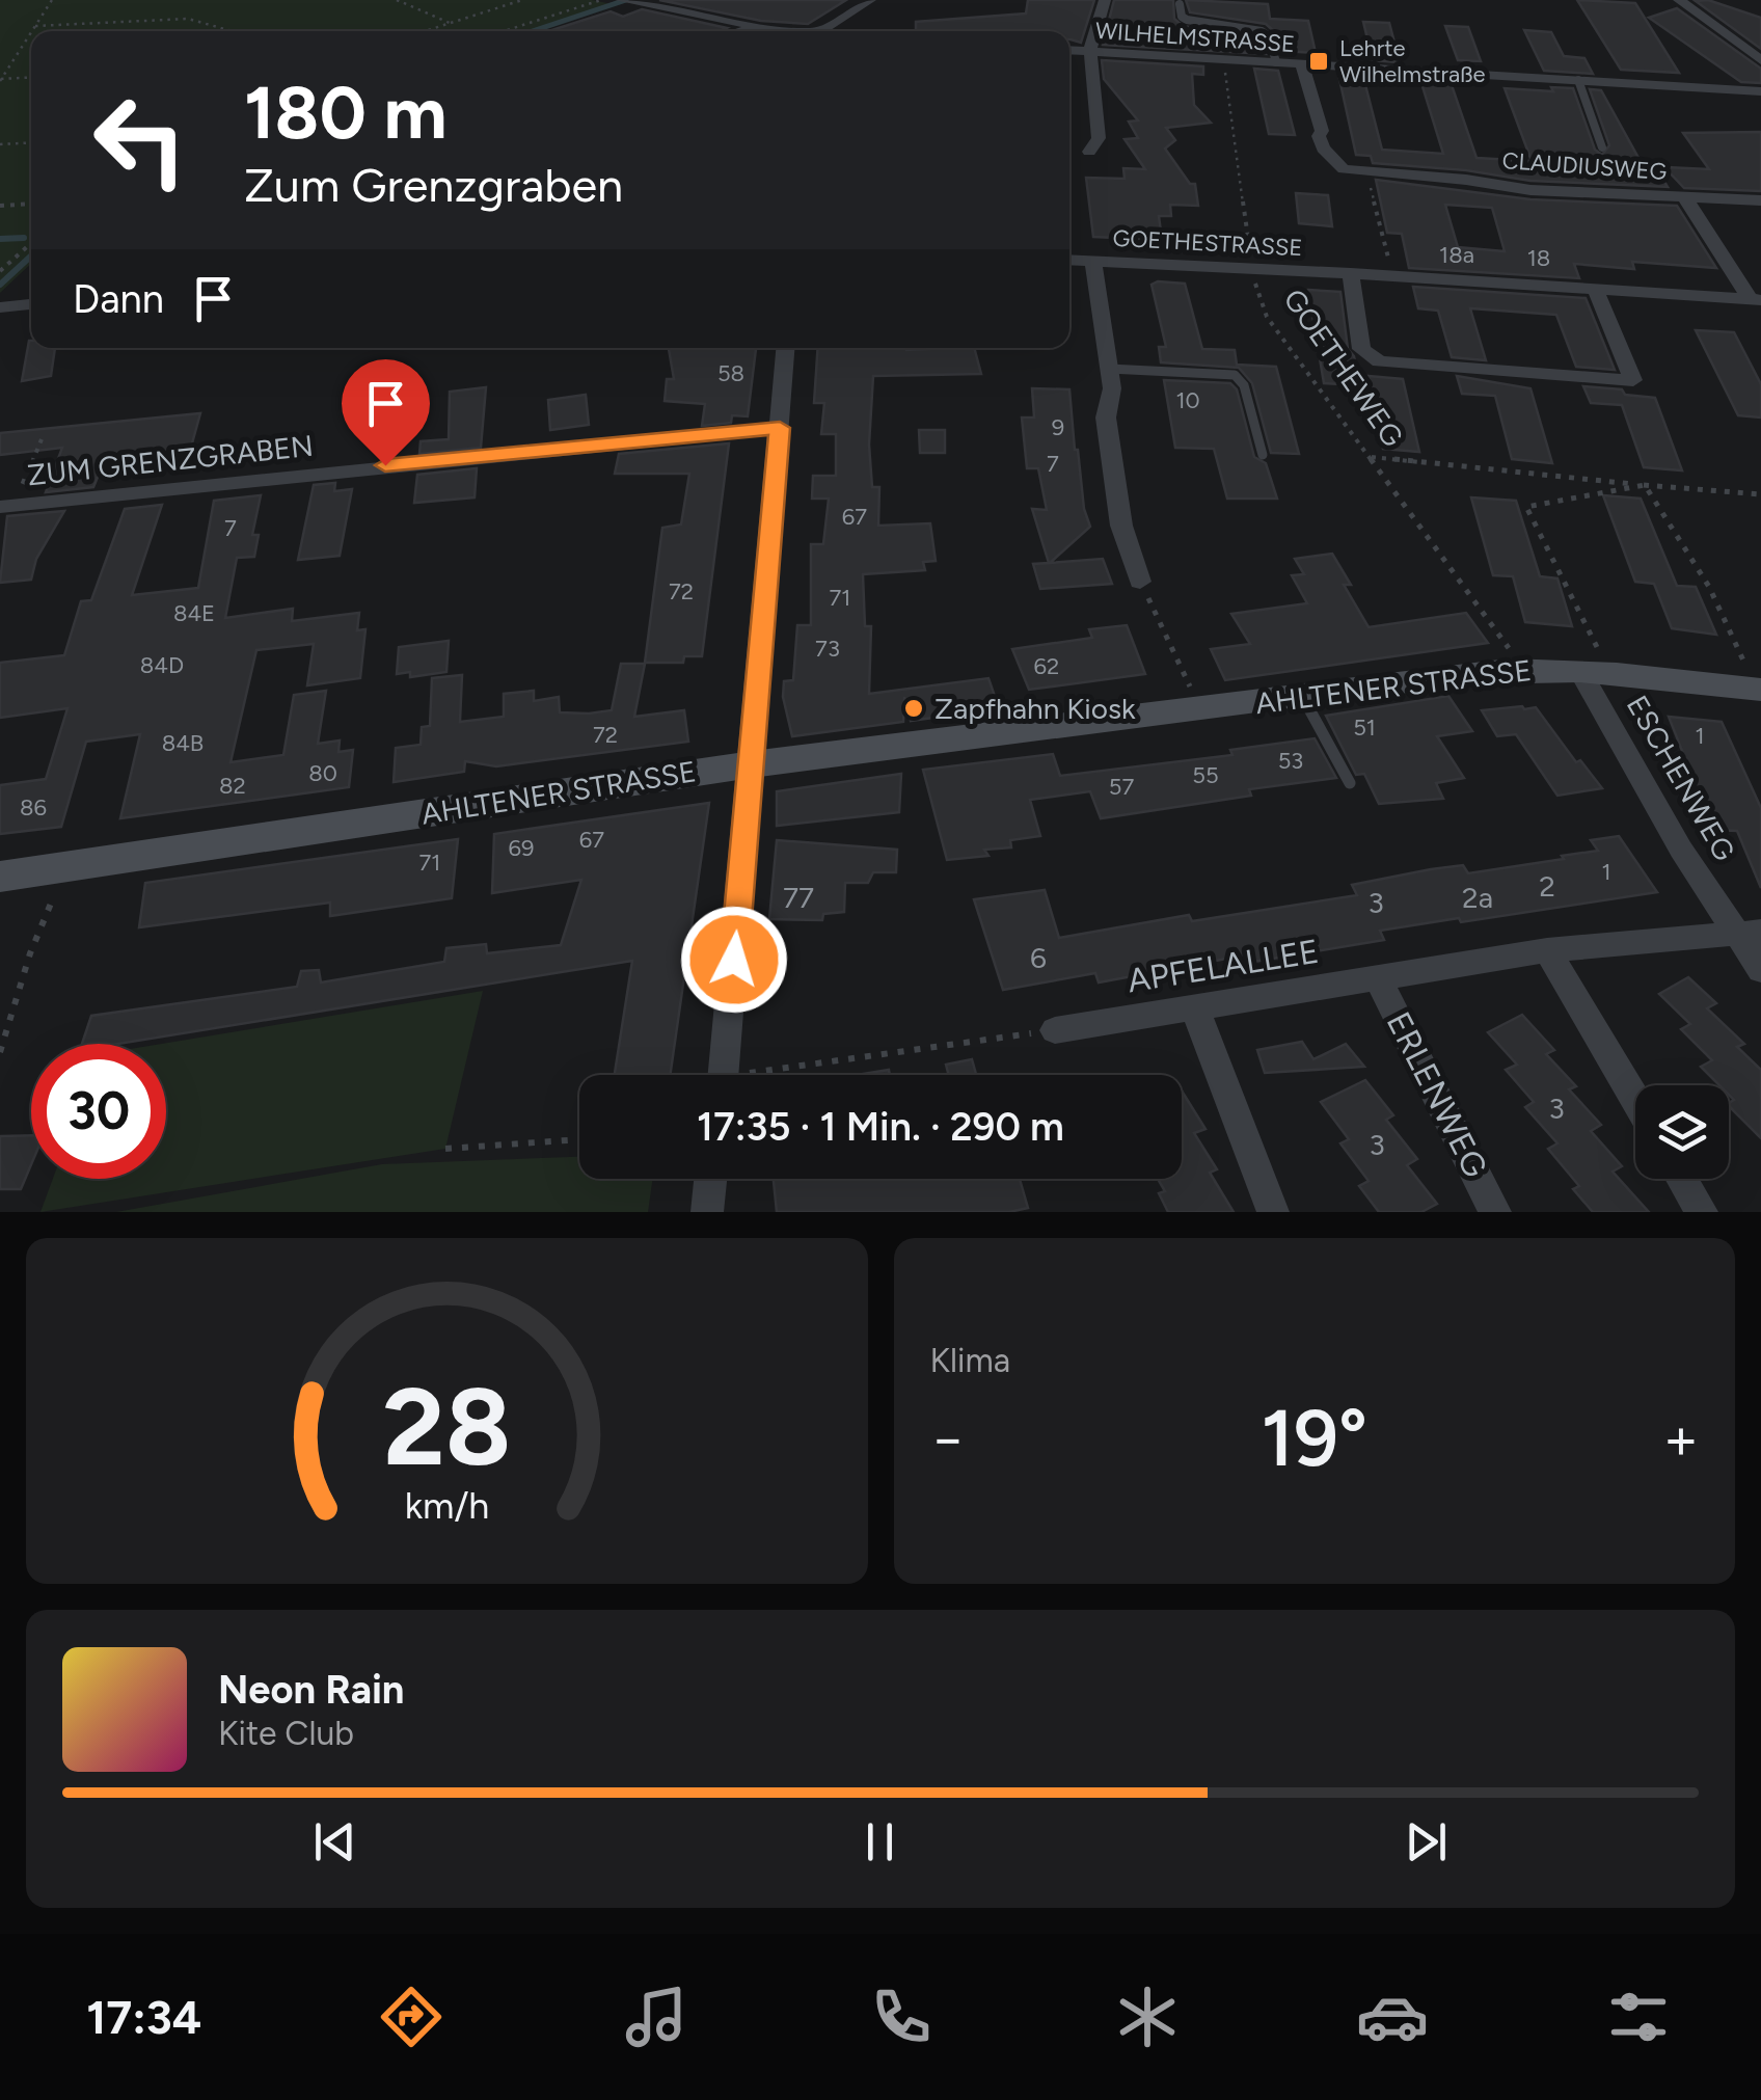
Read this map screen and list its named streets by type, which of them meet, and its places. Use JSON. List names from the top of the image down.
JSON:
{
  "streets": {
    "main road": ["AHLTENER STRASSE"],
    "street": [
      "WILHELMSTRASSE",
      "CLAUDIUSWEG",
      "GOETHESTRASSE",
      "ZUM GRENZGRABEN",
      "ESCHENWEG",
      "APFELALLEE",
      "ERLENWEG"
    ],
    "path": ["GOETHEWEG"]
  },
  "crossings": [
    ["WILHELMSTRASSE", "GOETHEWEG"],
    ["GOETHESTRASSE", "GOETHEWEG"],
    ["GOETHEWEG", "AHLTENER STRASSE"],
    ["AHLTENER STRASSE", "ESCHENWEG"],
    ["ESCHENWEG", "APFELALLEE"],
    ["APFELALLEE", "ERLENWEG"]
  ],
  "places": {
    "transit": ["Lehrte Wilhelmstraße"],
    "other": ["Zapfhahn Kiosk"]
  },
  "house_numbers": [
    "18a",
    "18",
    "58",
    "10",
    "9",
    "7",
    "67",
    "7",
    "72",
    "71",
    "84E",
    "73",
    "84D",
    "62",
    "51",
    "72",
    "1",
    "84B",
    "53",
    "80",
    "55",
    "82",
    "57",
    "86",
    "67",
    "69",
    "71",
    "1",
    "2",
    "77",
    "2a",
    "3",
    "6",
    "3",
    "3"
  ],
  "page": {
    "turn": ["180 m", "Zum Grenzgraben"],
    "then": "Dann",
    "limit": "30",
    "trip": "17:35 · 1 Min. · 290 m",
    "tile": "Klima",
    "heat": ["−", "19°", "+"],
    "song": ["Neon Rain", "Kite Club"],
    "tabs": "17:34",
    "gauge": ["28", "km/h"]
  }
}
